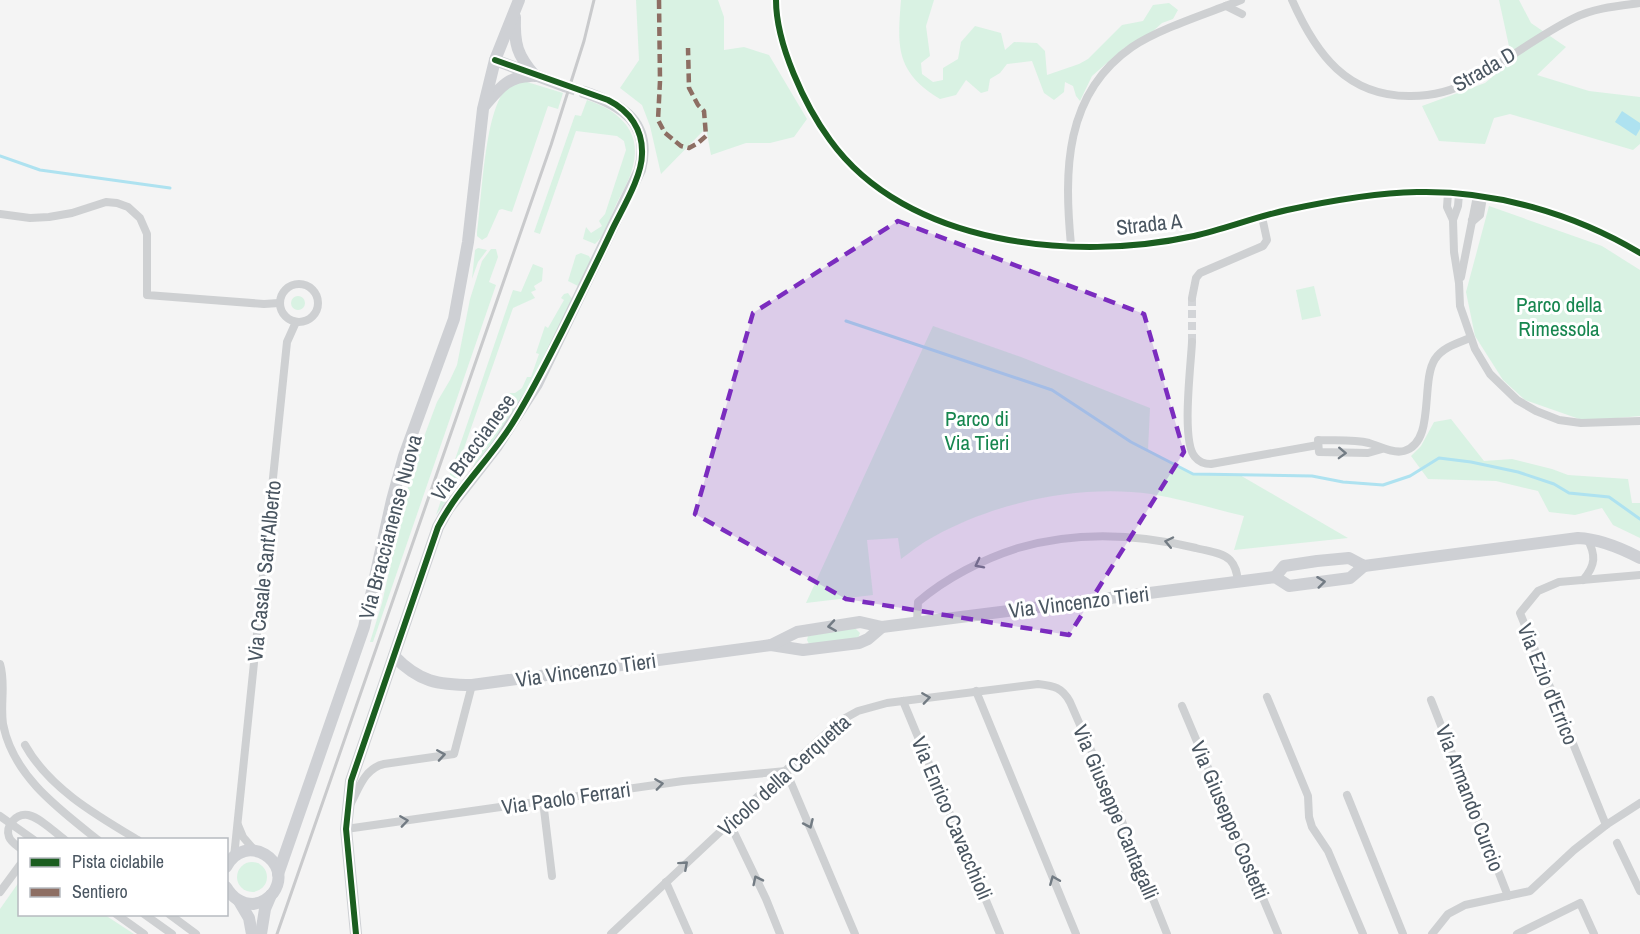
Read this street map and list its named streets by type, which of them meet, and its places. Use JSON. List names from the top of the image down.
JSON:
{
  "streets": {
    "street": [
      "Strada D",
      "Strada A",
      "Via Braccianese",
      "Via Braccianense Nuova",
      "Via Casale Sant'Alberto",
      "Via Vincenzo Tieri",
      "Via Ezio d'Errico",
      "Vicolo della Cerquetta",
      "Via Paolo Ferrari",
      "Via Armando Curcio",
      "Via Giuseppe Cantagalli",
      "Via Enrico Cavacchioli",
      "Via Giuseppe Costetti"
    ]
  },
  "crossings": [
    ["Via Braccianese", "Via Vincenzo Tieri"],
    ["Via Braccianese", "Via Paolo Ferrari"],
    ["Vicolo della Cerquetta", "Via Paolo Ferrari"],
    ["Vicolo della Cerquetta", "Via Giuseppe Cantagalli"],
    ["Vicolo della Cerquetta", "Via Enrico Cavacchioli"]
  ],
  "one_way": ["Via Paolo Ferrari"],
  "parks": ["Parco della Rimessola", "Parco di Via Tieri"],
  "legend": ["Pista ciclabile", "Sentiero"]
}
